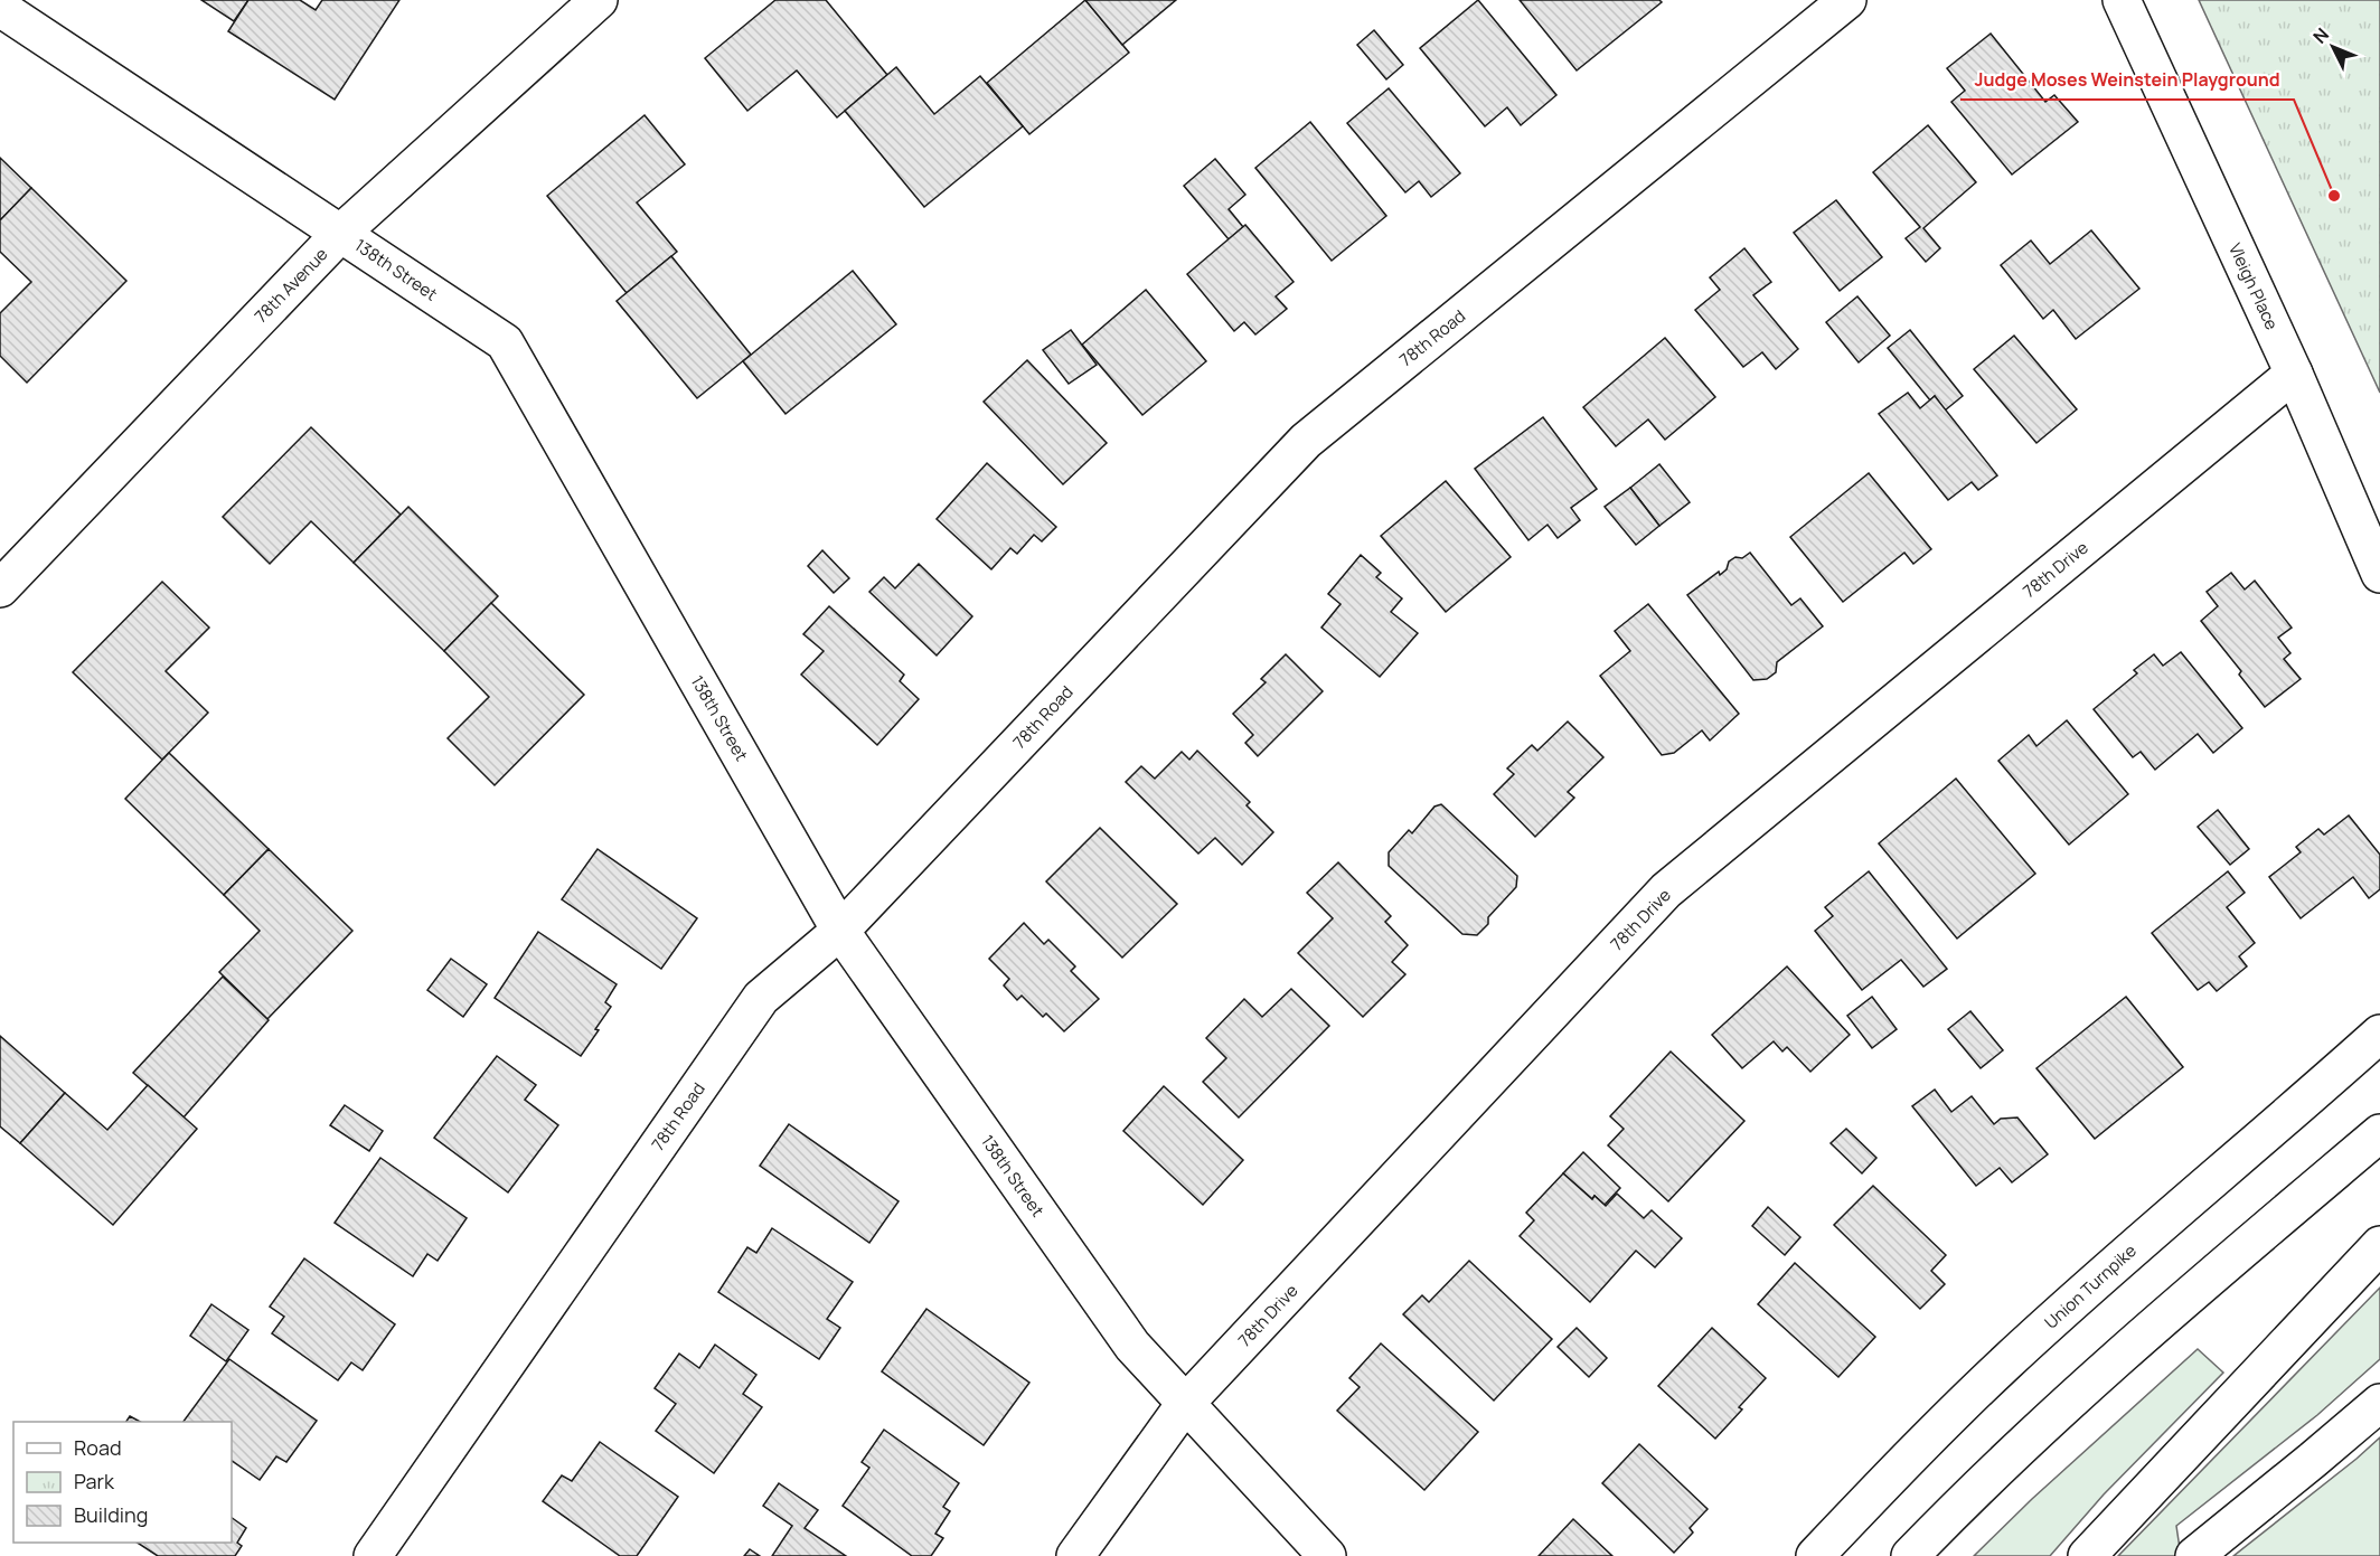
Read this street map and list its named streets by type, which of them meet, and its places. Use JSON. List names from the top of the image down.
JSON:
{
  "streets": {
    "main road": [
      "138th Street",
      "78th Avenue",
      "Vleigh Place",
      "78th Road",
      "78th Drive",
      "Union Turnpike"
    ]
  },
  "crossings": [
    ["138th Street", "78th Avenue"],
    ["138th Street", "78th Road"],
    ["138th Street", "78th Drive"],
    ["Vleigh Place", "78th Drive"]
  ],
  "places": ["Judge Moses Weinstein Playground"],
  "legend": ["Road", "Park", "Building"],
  "north": "top left"
}
